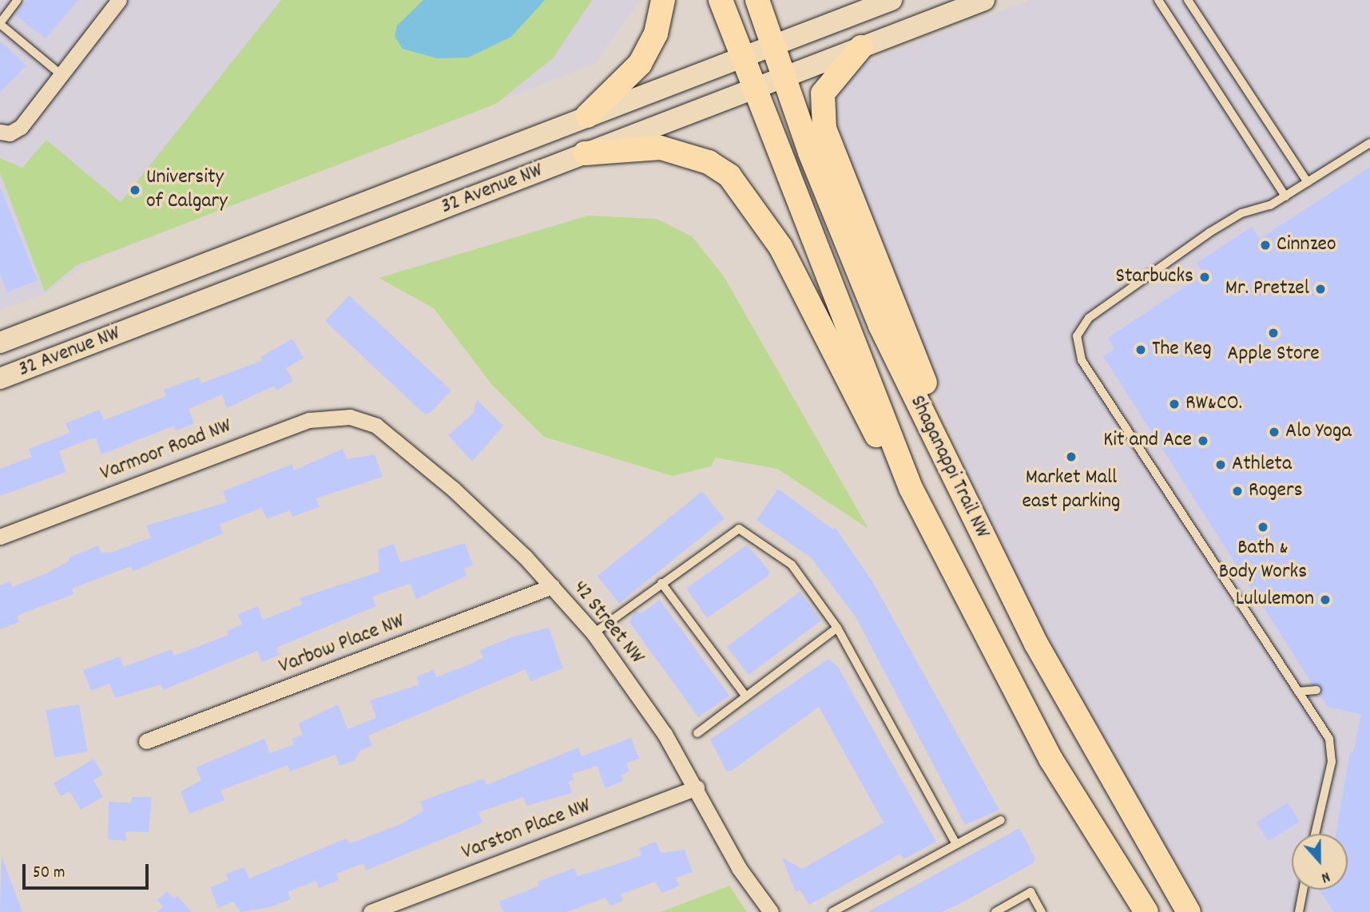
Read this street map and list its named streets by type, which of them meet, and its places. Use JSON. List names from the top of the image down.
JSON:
{
  "streets": {
    "main road": ["32 Avenue NW", "Shaganappi Trail NW"],
    "street": [
      "Varmoor Road NW",
      "42 Street NW",
      "Varbow Place NW",
      "Varston Place NW"
    ]
  },
  "crossings": [
    ["32 Avenue NW", "Shaganappi Trail NW"],
    ["Varmoor Road NW", "42 Street NW"],
    ["42 Street NW", "Varbow Place NW"],
    ["42 Street NW", "Varston Place NW"]
  ],
  "places": [
    "University of Calgary",
    "Cinnzeo",
    "Starbucks",
    "Mr. Pretzel",
    "Apple Store",
    "The Keg",
    "RW&CO.",
    "Alo Yoga",
    "Kit and Ace",
    "Market Mall east parking",
    "Athleta",
    "Rogers",
    "Bath & Body Works",
    "Lululemon"
  ],
  "scale_bar": "50 m",
  "north": "bottom"
}
